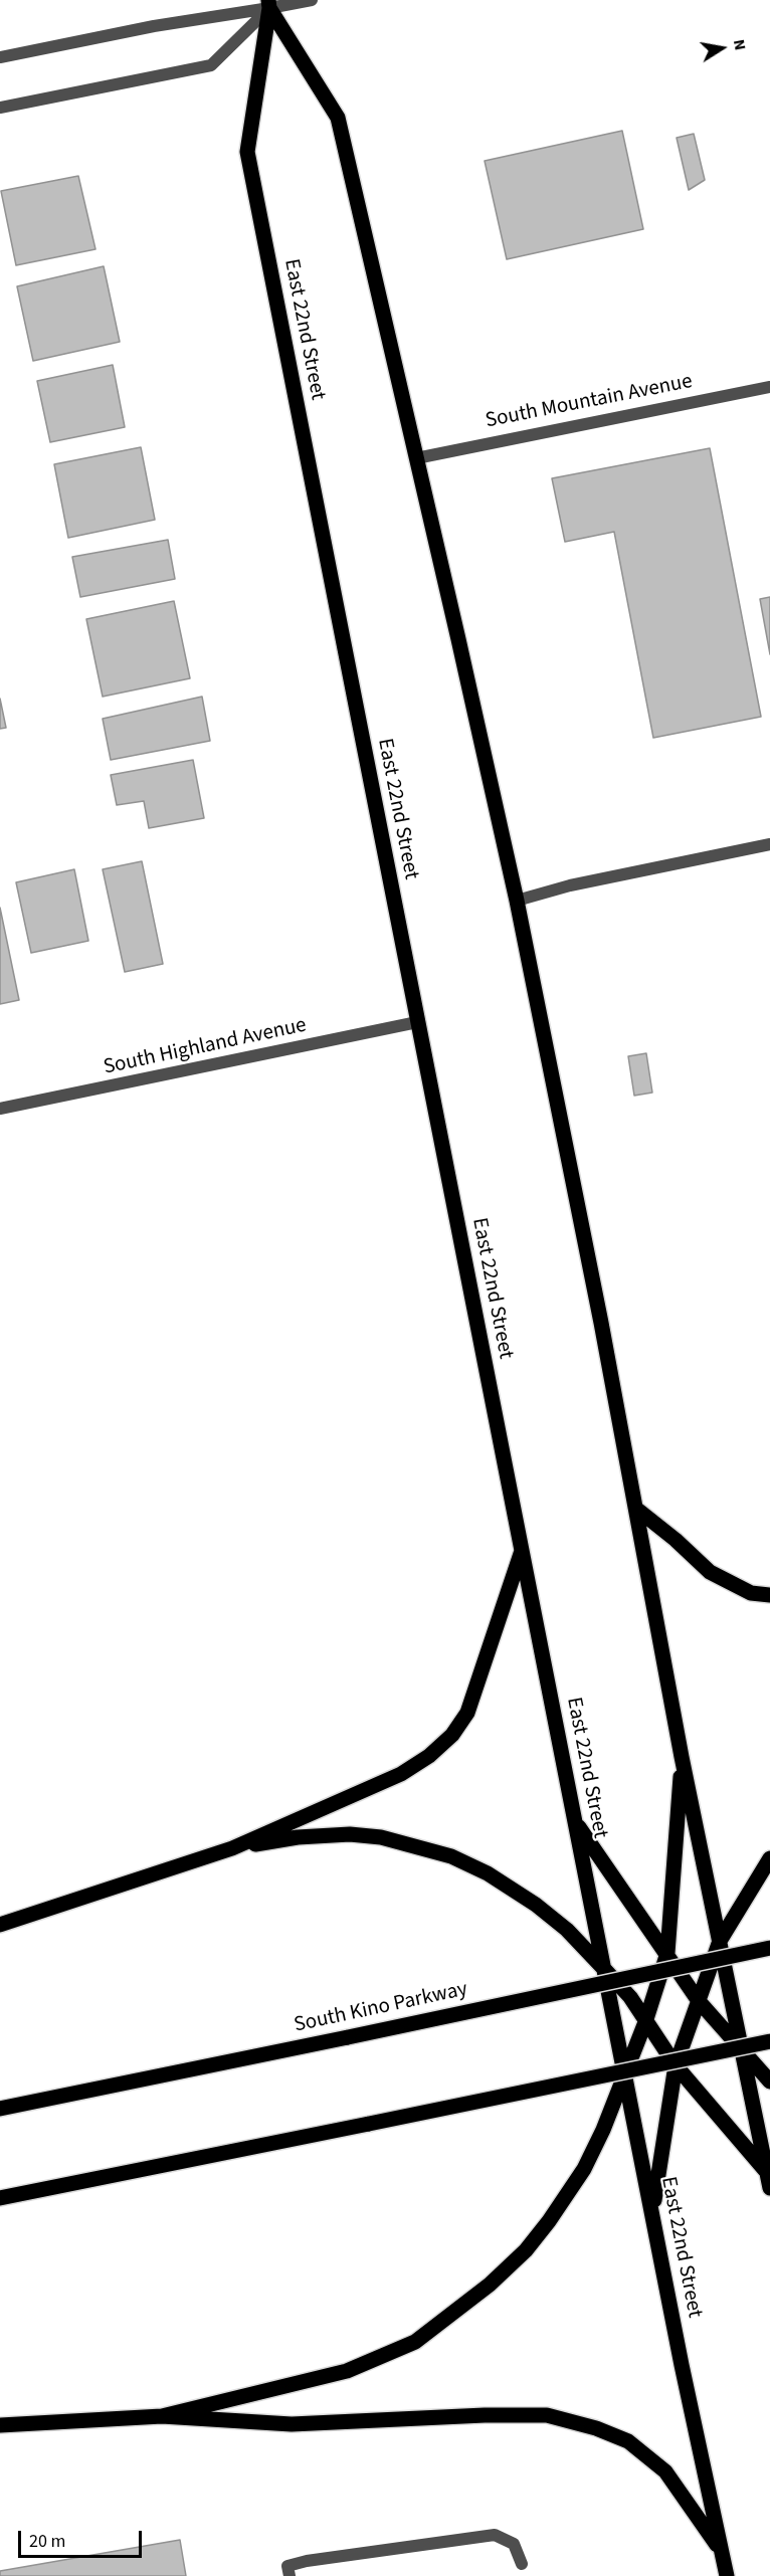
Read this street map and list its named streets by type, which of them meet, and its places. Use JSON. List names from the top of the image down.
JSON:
{
  "streets": {
    "main road": ["East 22nd Street", "South Kino Parkway"],
    "street": ["South Mountain Avenue", "South Highland Avenue"]
  },
  "crossings": [
    ["East 22nd Street", "South Highland Avenue"]
  ],
  "scale_bar": "20 m",
  "north": "right"
}
